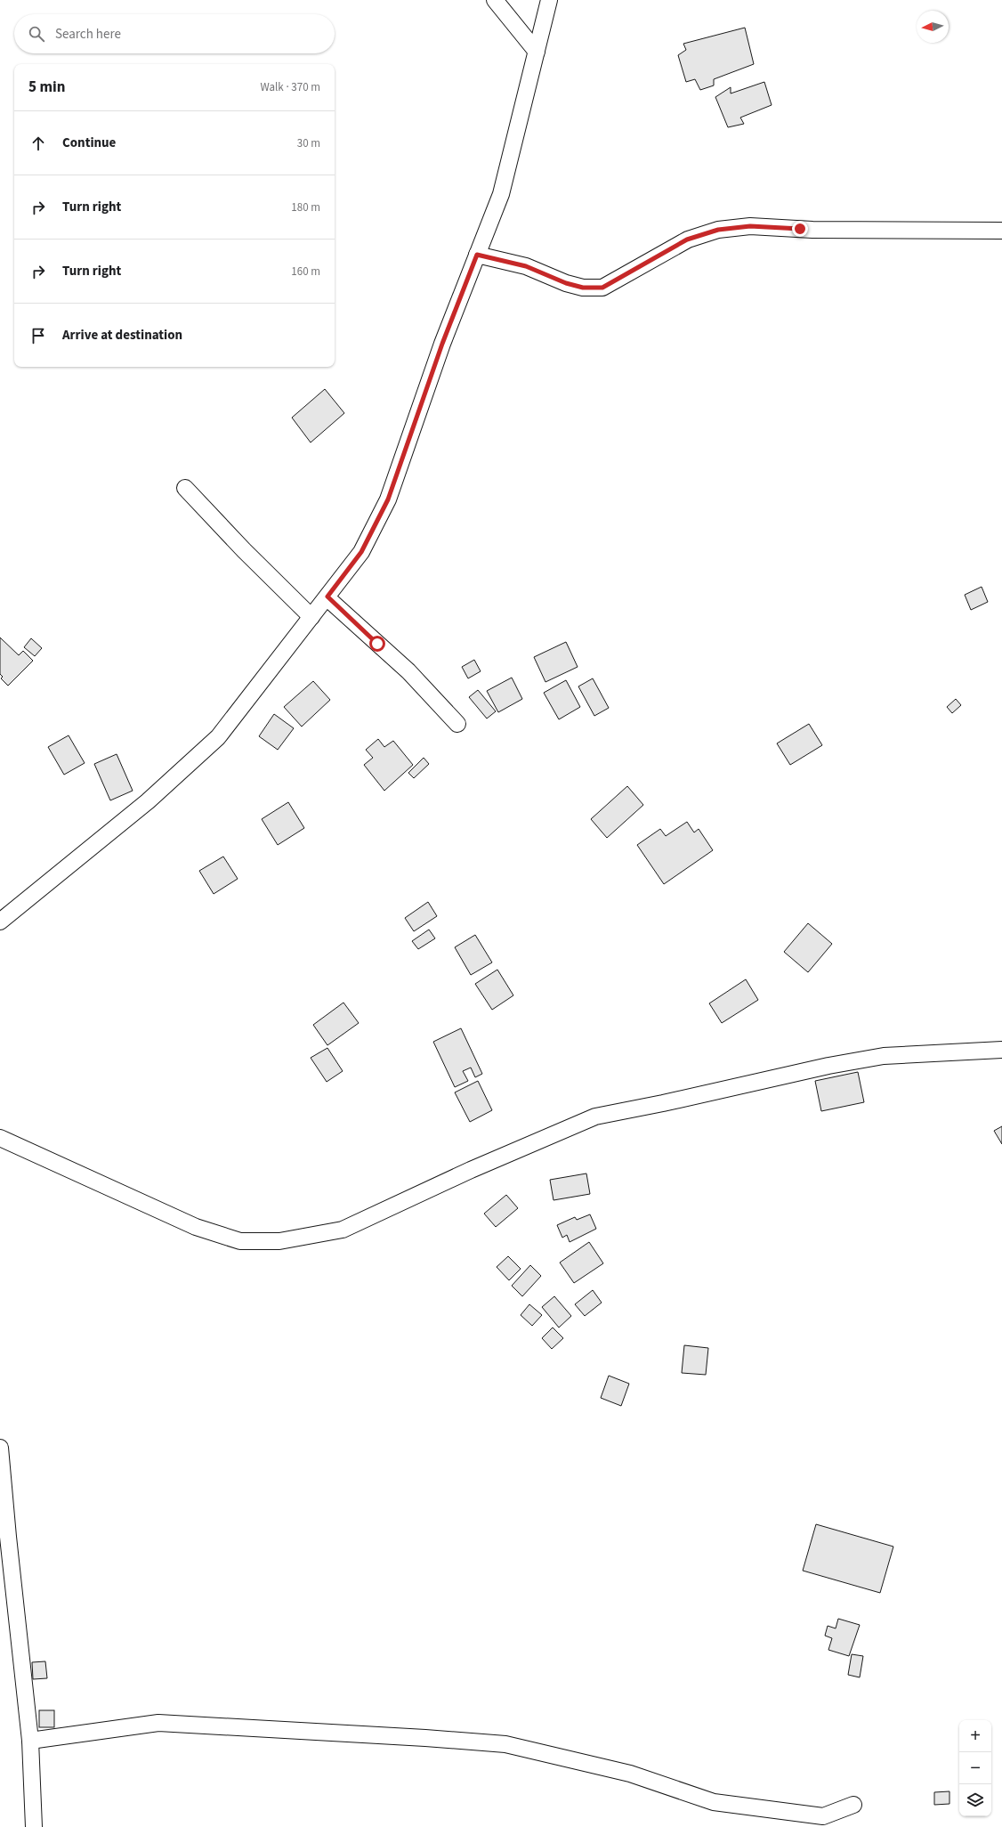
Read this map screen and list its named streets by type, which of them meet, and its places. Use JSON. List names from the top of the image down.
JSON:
{
  "north": "left",
  "page": {
    "search": "Search here",
    "heading": ["5 min", "Walk · 370 m"],
    "list": [
      ["Continue", "30 m"],
      ["Turn right", "180 m"],
      ["Turn right", "160 m"],
      "Arrive at destination"
    ],
    "map_buttons": ["+", "−"]
  }
}
